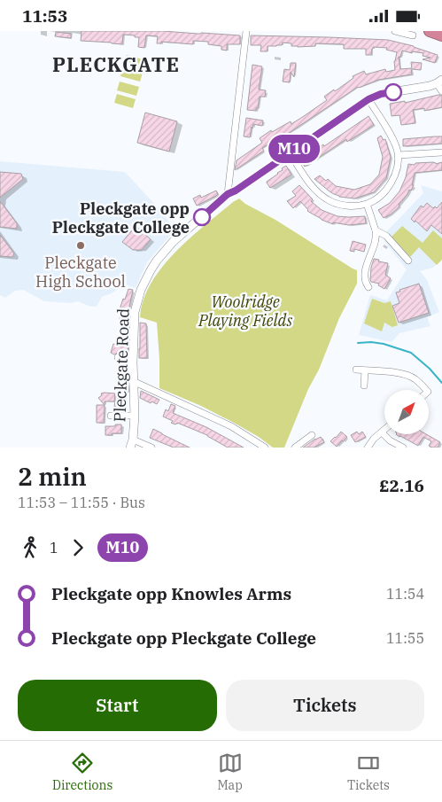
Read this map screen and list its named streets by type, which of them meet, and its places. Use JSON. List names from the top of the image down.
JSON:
{
  "streets": {
    "main road": ["Pleckgate Road"]
  },
  "districts": ["PLECKGATE"],
  "parks": ["Woolridge Playing Fields"],
  "places": ["Pleckgate opp Pleckgate College", "Pleckgate High School"],
  "lines": ["bus line M10"],
  "north": "top right",
  "page": {
    "status": "11:53",
    "on_map": "M10",
    "heading": ["2 min", "11:53 – 11:55 · Bus", "£2.16"],
    "legs": ["1", "M10"],
    "list": [
      {
        "name": "Pleckgate opp Knowles Arms",
        "value": "11:54"
      },
      {
        "name": "Pleckgate opp Pleckgate College",
        "value": "11:55"
      }
    ],
    "buttons": ["Start", "Tickets"],
    "tabs": ["Directions", "Map", "Tickets"]
  }
}
